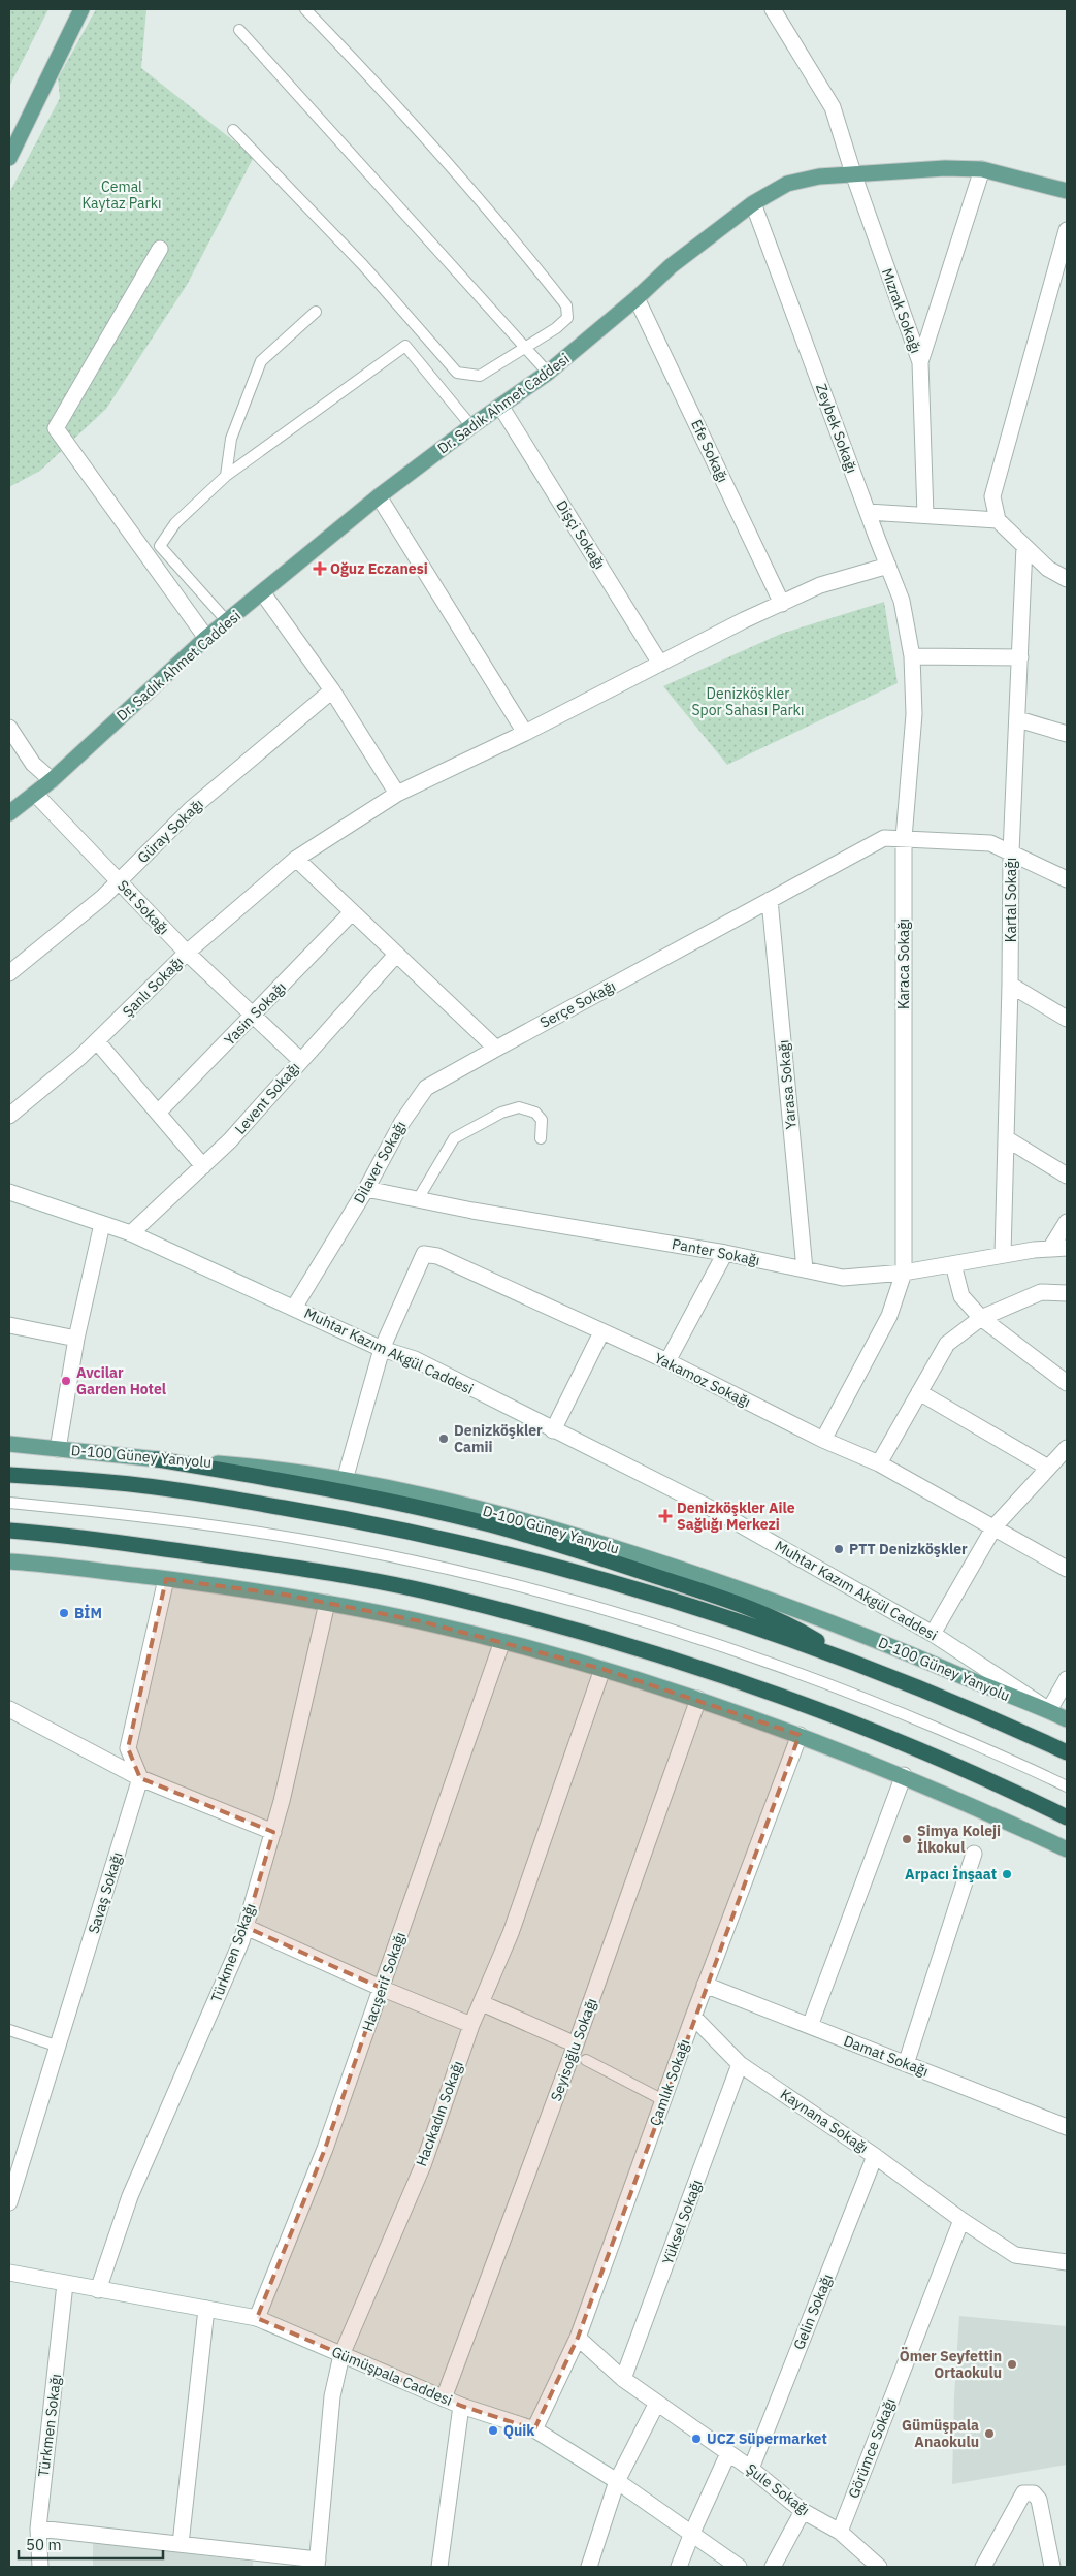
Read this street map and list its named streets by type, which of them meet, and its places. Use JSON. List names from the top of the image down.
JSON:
{
  "streets": {
    "main road": ["Dr. Sadık Ahmet Caddesi", "D-100 Güney Yanyolu"],
    "street": [
      "Mızrak Sokağı",
      "Zeybek Sokağı",
      "Efe Sokağı",
      "Dişçi Sokağı",
      "Güray Sokağı",
      "Kartal Sokağı",
      "Set Sokağı",
      "Karaca Sokağı",
      "Şanlı Sokağı",
      "Serçe Sokağı",
      "Yasin Sokağı",
      "Yarasa Sokağı",
      "Levent Sokağı",
      "Dilaver Sokağı",
      "Panter Sokağı",
      "Muhtar Kazım Akgül Caddesi",
      "Yakamoz Sokağı",
      "Savaş Sokağı",
      "Türkmen Sokağı",
      "Hacışerif Sokağı",
      "Seyisoğlu Sokağı",
      "Damat Sokağı",
      "Çamlık Sokağı",
      "Hacıkadın Sokağı",
      "Kaynana Sokağı",
      "Yüksel Sokağı",
      "Gelin Sokağı",
      "Gümüşpala Caddesi",
      "Görümce Sokağı",
      "Şule Sokağı"
    ]
  },
  "crossings": [
    ["Mızrak Sokağı", "Dr. Sadık Ahmet Caddesi"],
    ["Dr. Sadık Ahmet Caddesi", "Zeybek Sokağı"],
    ["Dr. Sadık Ahmet Caddesi", "Efe Sokağı"],
    ["Dr. Sadık Ahmet Caddesi", "Dişçi Sokağı"],
    ["Dr. Sadık Ahmet Caddesi", "Set Sokağı"],
    ["Zeybek Sokağı", "Karaca Sokağı"],
    ["Zeybek Sokağı", "Şanlı Sokağı"],
    ["Efe Sokağı", "Şanlı Sokağı"],
    ["Dişçi Sokağı", "Şanlı Sokağı"],
    ["Güray Sokağı", "Set Sokağı"],
    ["Kartal Sokağı", "Serçe Sokağı"],
    ["Kartal Sokağı", "Panter Sokağı"],
    ["Set Sokağı", "Şanlı Sokağı"],
    ["Set Sokağı", "Yasin Sokağı"],
    ["Set Sokağı", "Levent Sokağı"],
    ["Karaca Sokağı", "Serçe Sokağı"],
    ["Karaca Sokağı", "Panter Sokağı"],
    ["Karaca Sokağı", "Yakamoz Sokağı"],
    ["Serçe Sokağı", "Yarasa Sokağı"],
    ["Serçe Sokağı", "Dilaver Sokağı"],
    ["Yarasa Sokağı", "Panter Sokağı"],
    ["Levent Sokağı", "Muhtar Kazım Akgül Caddesi"],
    ["Dilaver Sokağı", "Panter Sokağı"],
    ["Dilaver Sokağı", "Muhtar Kazım Akgül Caddesi"],
    ["Muhtar Kazım Akgül Caddesi", "Yakamoz Sokağı"],
    ["Muhtar Kazım Akgül Caddesi", "D-100 Güney Yanyolu"],
    ["Türkmen Sokağı", "Gümüşpala Caddesi"],
    ["Hacışerif Sokağı", "Gümüşpala Caddesi"],
    ["Seyisoğlu Sokağı", "Gümüşpala Caddesi"],
    ["Damat Sokağı", "Çamlık Sokağı"],
    ["Çamlık Sokağı", "Kaynana Sokağı"],
    ["Çamlık Sokağı", "Gümüşpala Caddesi"],
    ["Çamlık Sokağı", "Şule Sokağı"],
    ["Hacıkadın Sokağı", "Gümüşpala Caddesi"],
    ["Kaynana Sokağı", "Yüksel Sokağı"],
    ["Kaynana Sokağı", "Gelin Sokağı"],
    ["Kaynana Sokağı", "Görümce Sokağı"],
    ["Yüksel Sokağı", "Şule Sokağı"],
    ["Gelin Sokağı", "Şule Sokağı"],
    ["Görümce Sokağı", "Şule Sokağı"]
  ],
  "parks": ["Cemal Kaytaz Parkı", "Denizköşkler Spor Sahası Parkı"],
  "places": {
    "health": ["Oğuz Eczanesi", "Denizköşkler Aile Sağlığı Merkezi"],
    "other": [
      "Avcilar Garden Hotel",
      "Denizköşkler Camii",
      "PTT Denizköşkler",
      "BİM",
      "Simya Koleji İlkokul",
      "Arpacı İnşaat",
      "Ömer Seyfettin Ortaokulu",
      "Quik",
      "Gümüşpala Anaokulu",
      "UCZ Süpermarket"
    ]
  },
  "scale_bar": "50 m"
}
